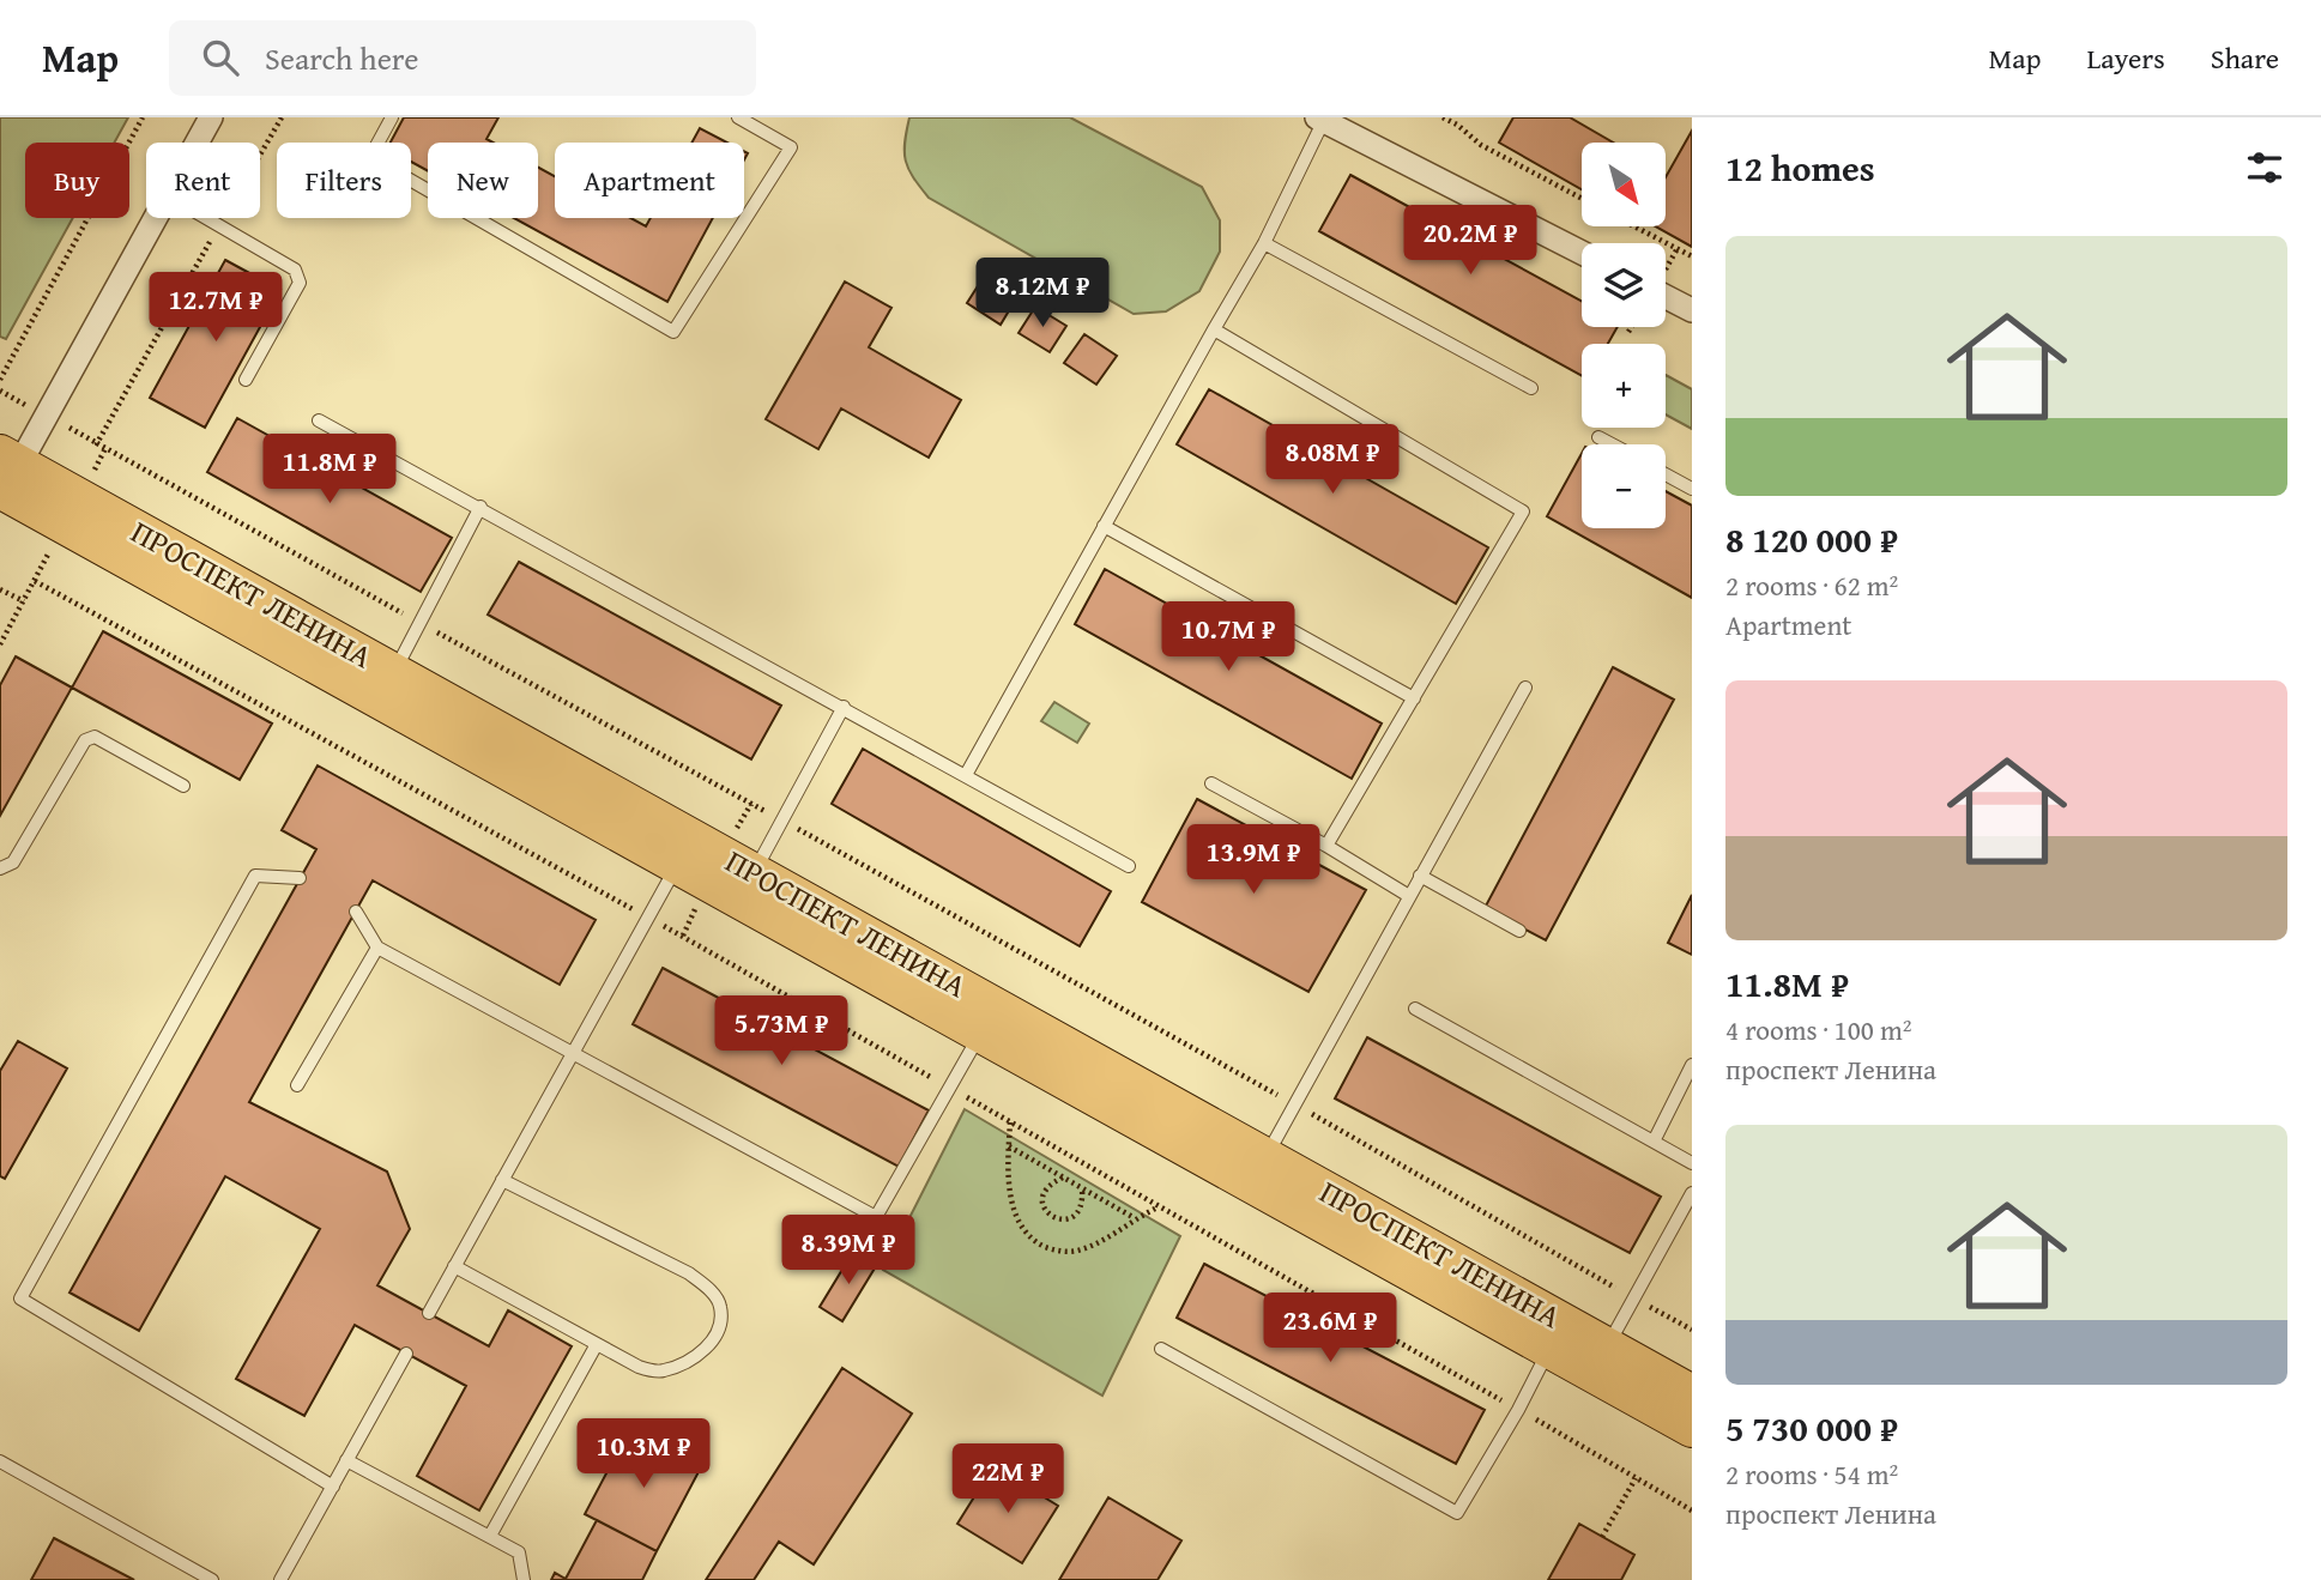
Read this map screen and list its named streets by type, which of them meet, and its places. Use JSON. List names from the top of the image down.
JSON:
{
  "streets": {
    "main road": ["ПРОСПЕКТ ЛЕНИНА"]
  },
  "north": "bottom right",
  "page": {
    "header": "Map",
    "search": "Search here",
    "nav": ["Map", "Layers", "Share"],
    "heading": "12 homes",
    "map_buttons": ["+", "−"],
    "chip": [
      "Buy",
      "Rent",
      "Filters",
      "New",
      "Apartment"
    ],
    "price": [
      "20.2M ₽",
      "8.12M ₽",
      "12.7M ₽",
      "8.08M ₽",
      "11.8M ₽",
      "10.7M ₽",
      "13.9M ₽",
      "5.73M ₽",
      "8.39M ₽",
      "23.6M ₽",
      "10.3M ₽",
      "22M ₽"
    ],
    "list": [
      {
        "name": "8 120 000 ₽",
        "note": "2 rooms · 62 m² · Apartment"
      },
      {
        "name": "11.8M ₽",
        "note": "4 rooms · 100 m² · проспект Ленина"
      },
      {
        "name": "5 730 000 ₽",
        "note": "2 rooms · 54 m² · проспект Ленина"
      }
    ]
  }
}
